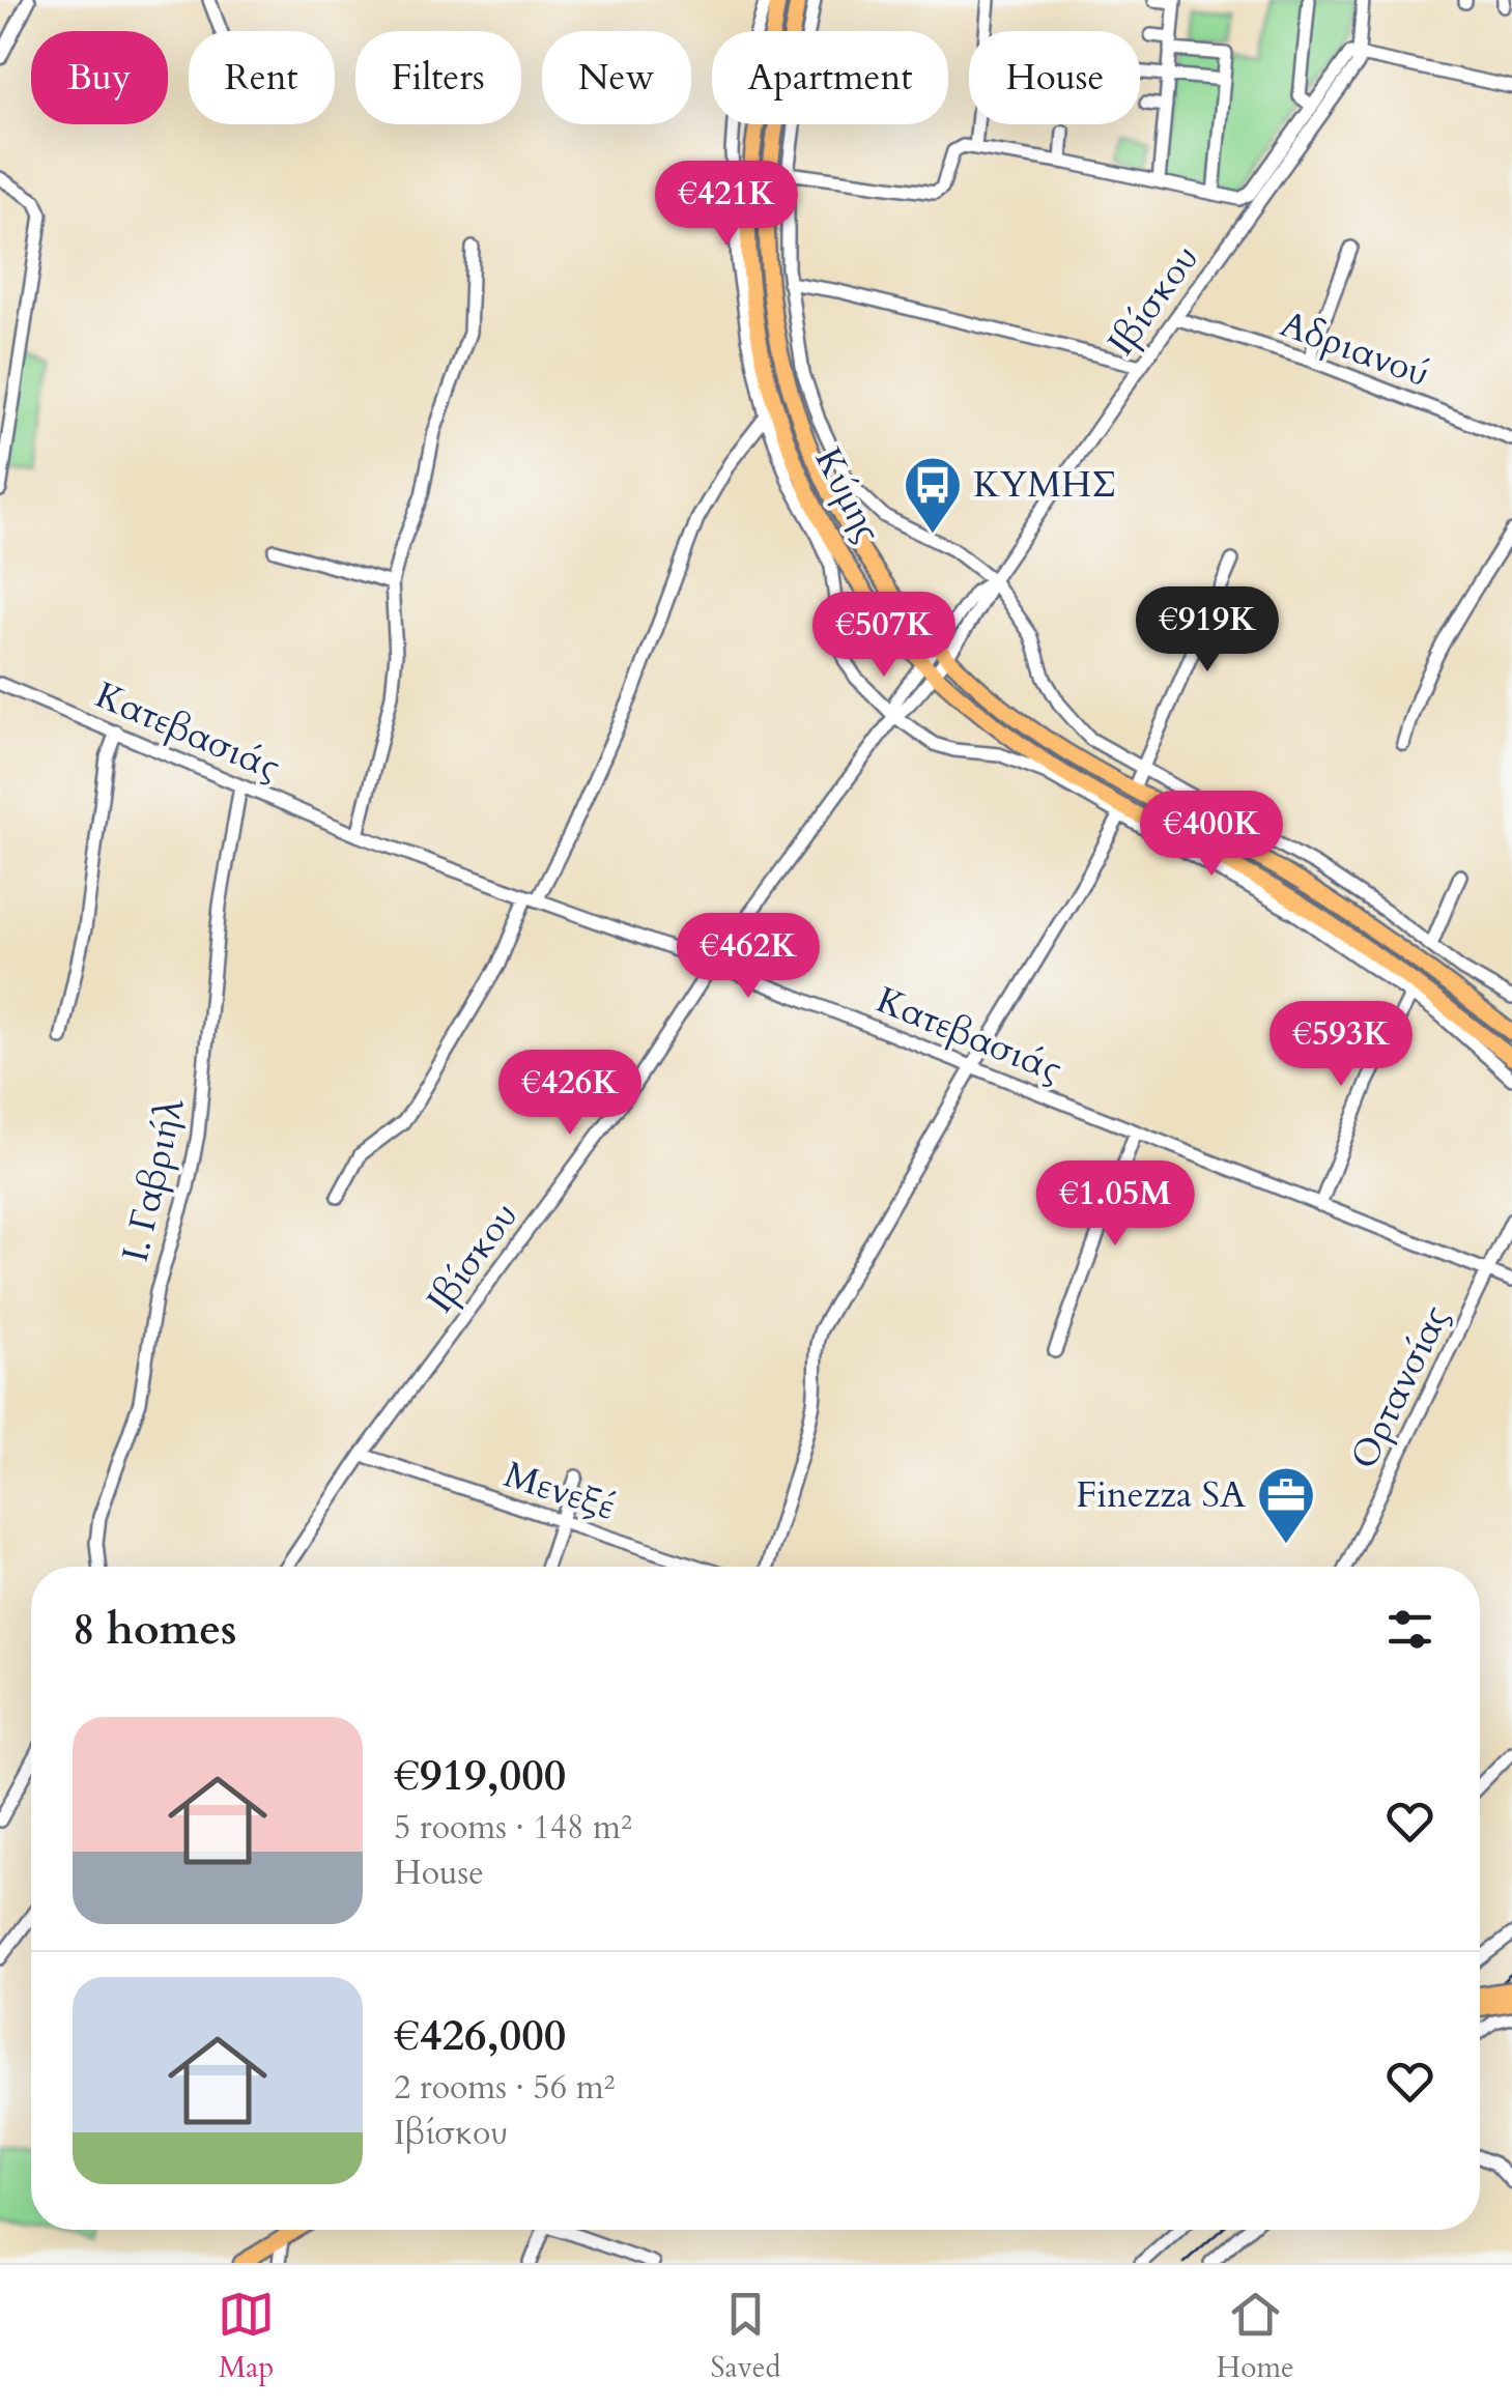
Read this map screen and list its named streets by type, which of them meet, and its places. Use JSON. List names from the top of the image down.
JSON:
{
  "streets": {
    "main road": ["Κύμης"],
    "street": [
      "Ιβίσκου",
      "Αδριανού",
      "Κατεβασιάς",
      "Ι. Γαβριήλ",
      "Ορτανσίας",
      "Μενεξέ"
    ]
  },
  "crossings": [
    ["Ιβίσκου", "Αδριανού"],
    ["Ιβίσκου", "Κύμης"],
    ["Ιβίσκου", "Κατεβασιάς"],
    ["Ιβίσκου", "Μενεξέ"],
    ["Κατεβασιάς", "Ι. Γαβριήλ"],
    ["Κατεβασιάς", "Ορτανσίας"]
  ],
  "places": {
    "bus stop": ["ΚΥΜΗΣ"],
    "office": ["Finezza SA"]
  },
  "page": {
    "chip": [
      "Buy",
      "Rent",
      "Filters",
      "New",
      "Apartment",
      "House"
    ],
    "price": [
      "€421K",
      "€919K",
      "€507K",
      "€400K",
      "€462K",
      "€593K",
      "€426K",
      "€1.05M"
    ],
    "heading": "8 homes",
    "list": [
      {
        "name": "€919,000",
        "note": "5 rooms · 148 m² · House"
      },
      {
        "name": "€426,000",
        "note": "2 rooms · 56 m² · Ιβίσκου"
      }
    ],
    "tabs": ["Map", "Saved", "Home"]
  }
}
